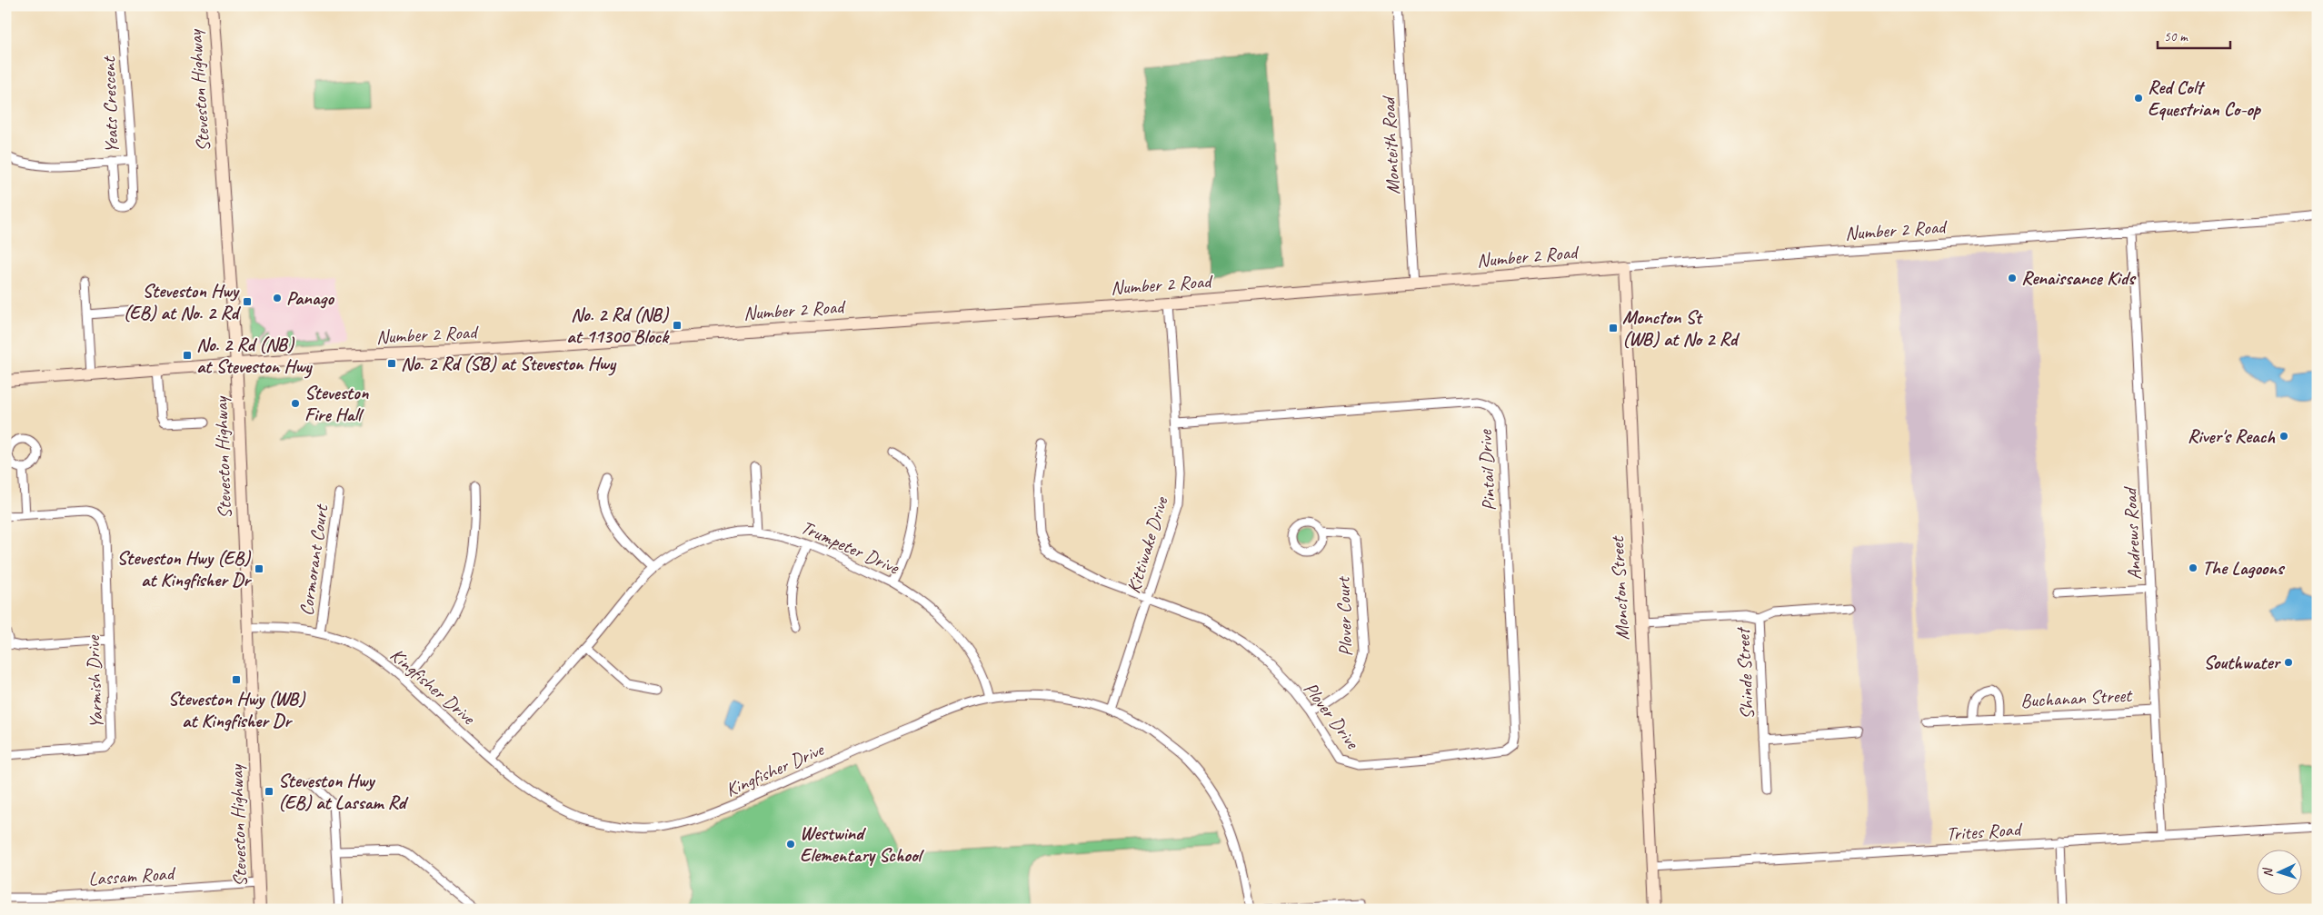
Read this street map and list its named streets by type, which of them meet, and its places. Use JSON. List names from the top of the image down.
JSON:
{
  "streets": {
    "street": [
      "Steveston Highway",
      "Yeats Crescent",
      "Monteith Road",
      "Number 2 Road",
      "Pintail Drive",
      "Andrews Road",
      "Kittiwake Drive",
      "Trumpeter Drive",
      "Cormorant Court",
      "Moncton Street",
      "Plover Court",
      "Shinde Street",
      "Yarmish Drive",
      "Kingfisher Drive",
      "Buchanan Street",
      "Plover Drive",
      "Trites Road",
      "Lassam Road"
    ]
  },
  "crossings": [
    ["Steveston Highway", "Number 2 Road"],
    ["Steveston Highway", "Kingfisher Drive"],
    ["Steveston Highway", "Lassam Road"],
    ["Monteith Road", "Number 2 Road"],
    ["Number 2 Road", "Andrews Road"],
    ["Number 2 Road", "Kittiwake Drive"],
    ["Number 2 Road", "Moncton Street"],
    ["Pintail Drive", "Kittiwake Drive"],
    ["Pintail Drive", "Plover Drive"],
    ["Andrews Road", "Buchanan Street"],
    ["Andrews Road", "Trites Road"],
    ["Kittiwake Drive", "Kingfisher Drive"],
    ["Kittiwake Drive", "Plover Drive"],
    ["Trumpeter Drive", "Kingfisher Drive"],
    ["Cormorant Court", "Kingfisher Drive"],
    ["Moncton Street", "Shinde Street"],
    ["Moncton Street", "Trites Road"],
    ["Plover Court", "Plover Drive"]
  ],
  "places": {
    "other": [
      "Red Colt Equestrian Co-op",
      "Renaissance Kids",
      "Panago",
      "Steveston Fire Hall",
      "River's Reach",
      "The Lagoons",
      "Southwater",
      "Westwind Elementary School"
    ],
    "transit": [
      "Steveston Hwy (EB) at No. 2 Rd",
      "No. 2 Rd (NB) at 11300 Block",
      "Moncton St (WB) at No 2 Rd",
      "No. 2 Rd (NB) at Steveston Hwy",
      "No. 2 Rd (SB) at Steveston Hwy",
      "Steveston Hwy (EB) at Kingfisher Dr",
      "Steveston Hwy (WB) at Kingfisher Dr",
      "Steveston Hwy (EB) at Lassam Rd"
    ]
  },
  "scale_bar": "50 m",
  "north": "left"
}
